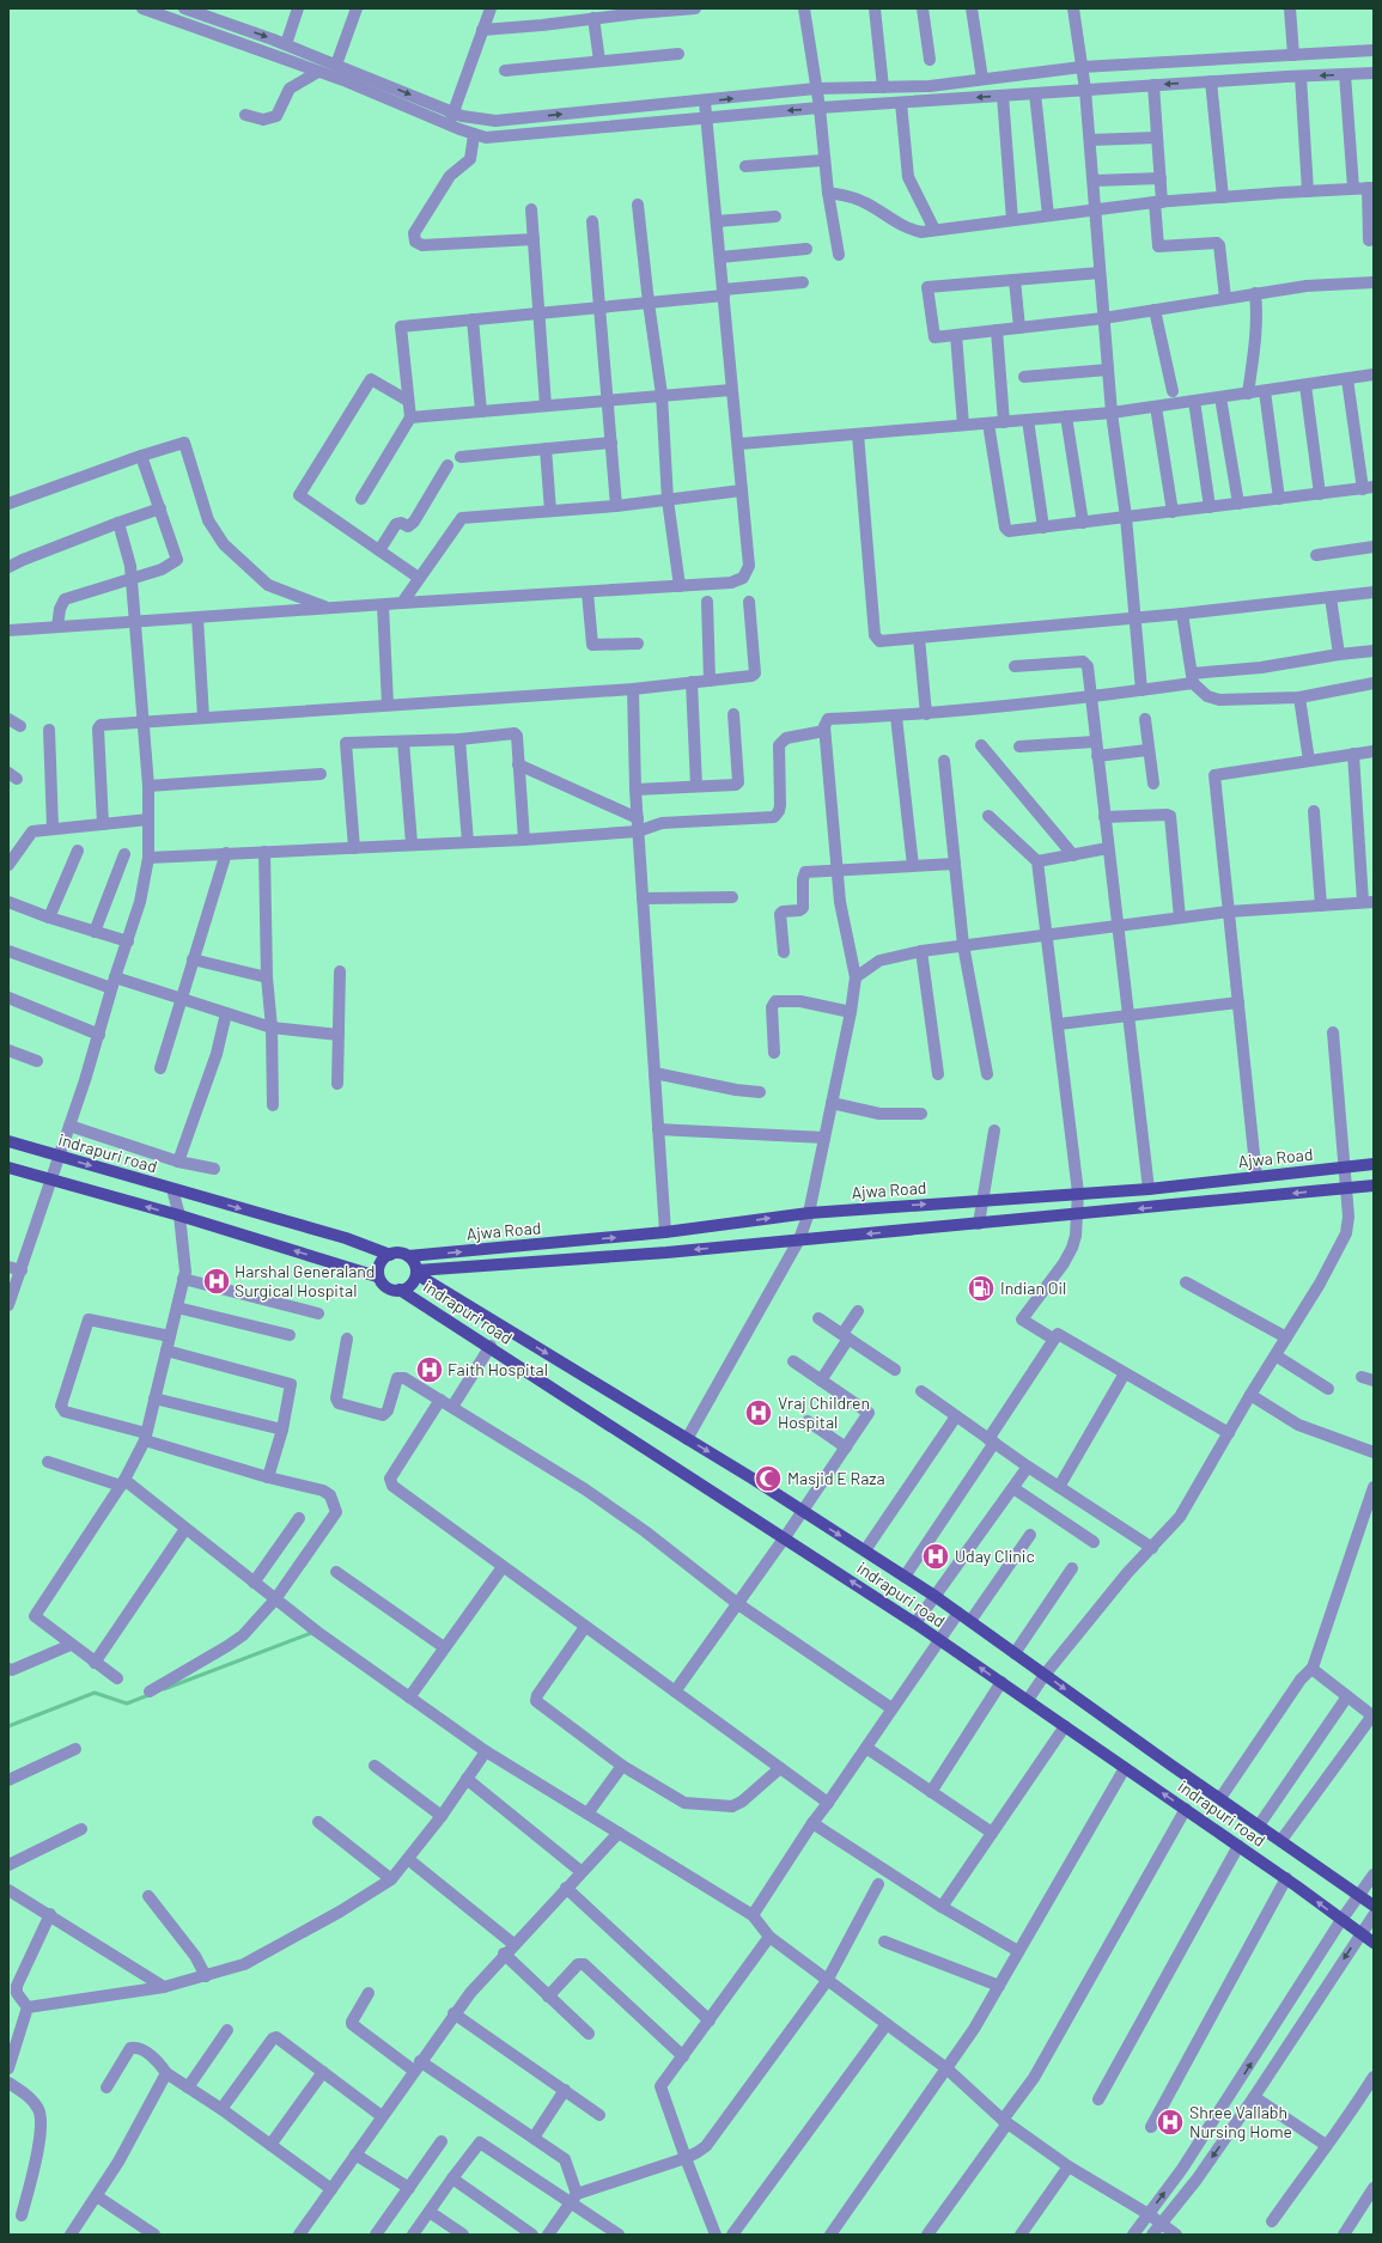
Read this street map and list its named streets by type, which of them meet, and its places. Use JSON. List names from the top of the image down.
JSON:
{
  "streets": {
    "main road": ["indrapuri road", "Ajwa Road"]
  },
  "crossings": [
    ["indrapuri road", "Ajwa Road"]
  ],
  "places": {
    "hospital": [
      "Harshal Generaland Surgical Hospital",
      "Faith Hospital",
      "Vraj Children Hospital",
      "Uday Clinic",
      "Shree Vallabh Nursing Home"
    ],
    "fuel station": ["Indian Oil"],
    "mosque": ["Masjid E Raza"]
  }
}
